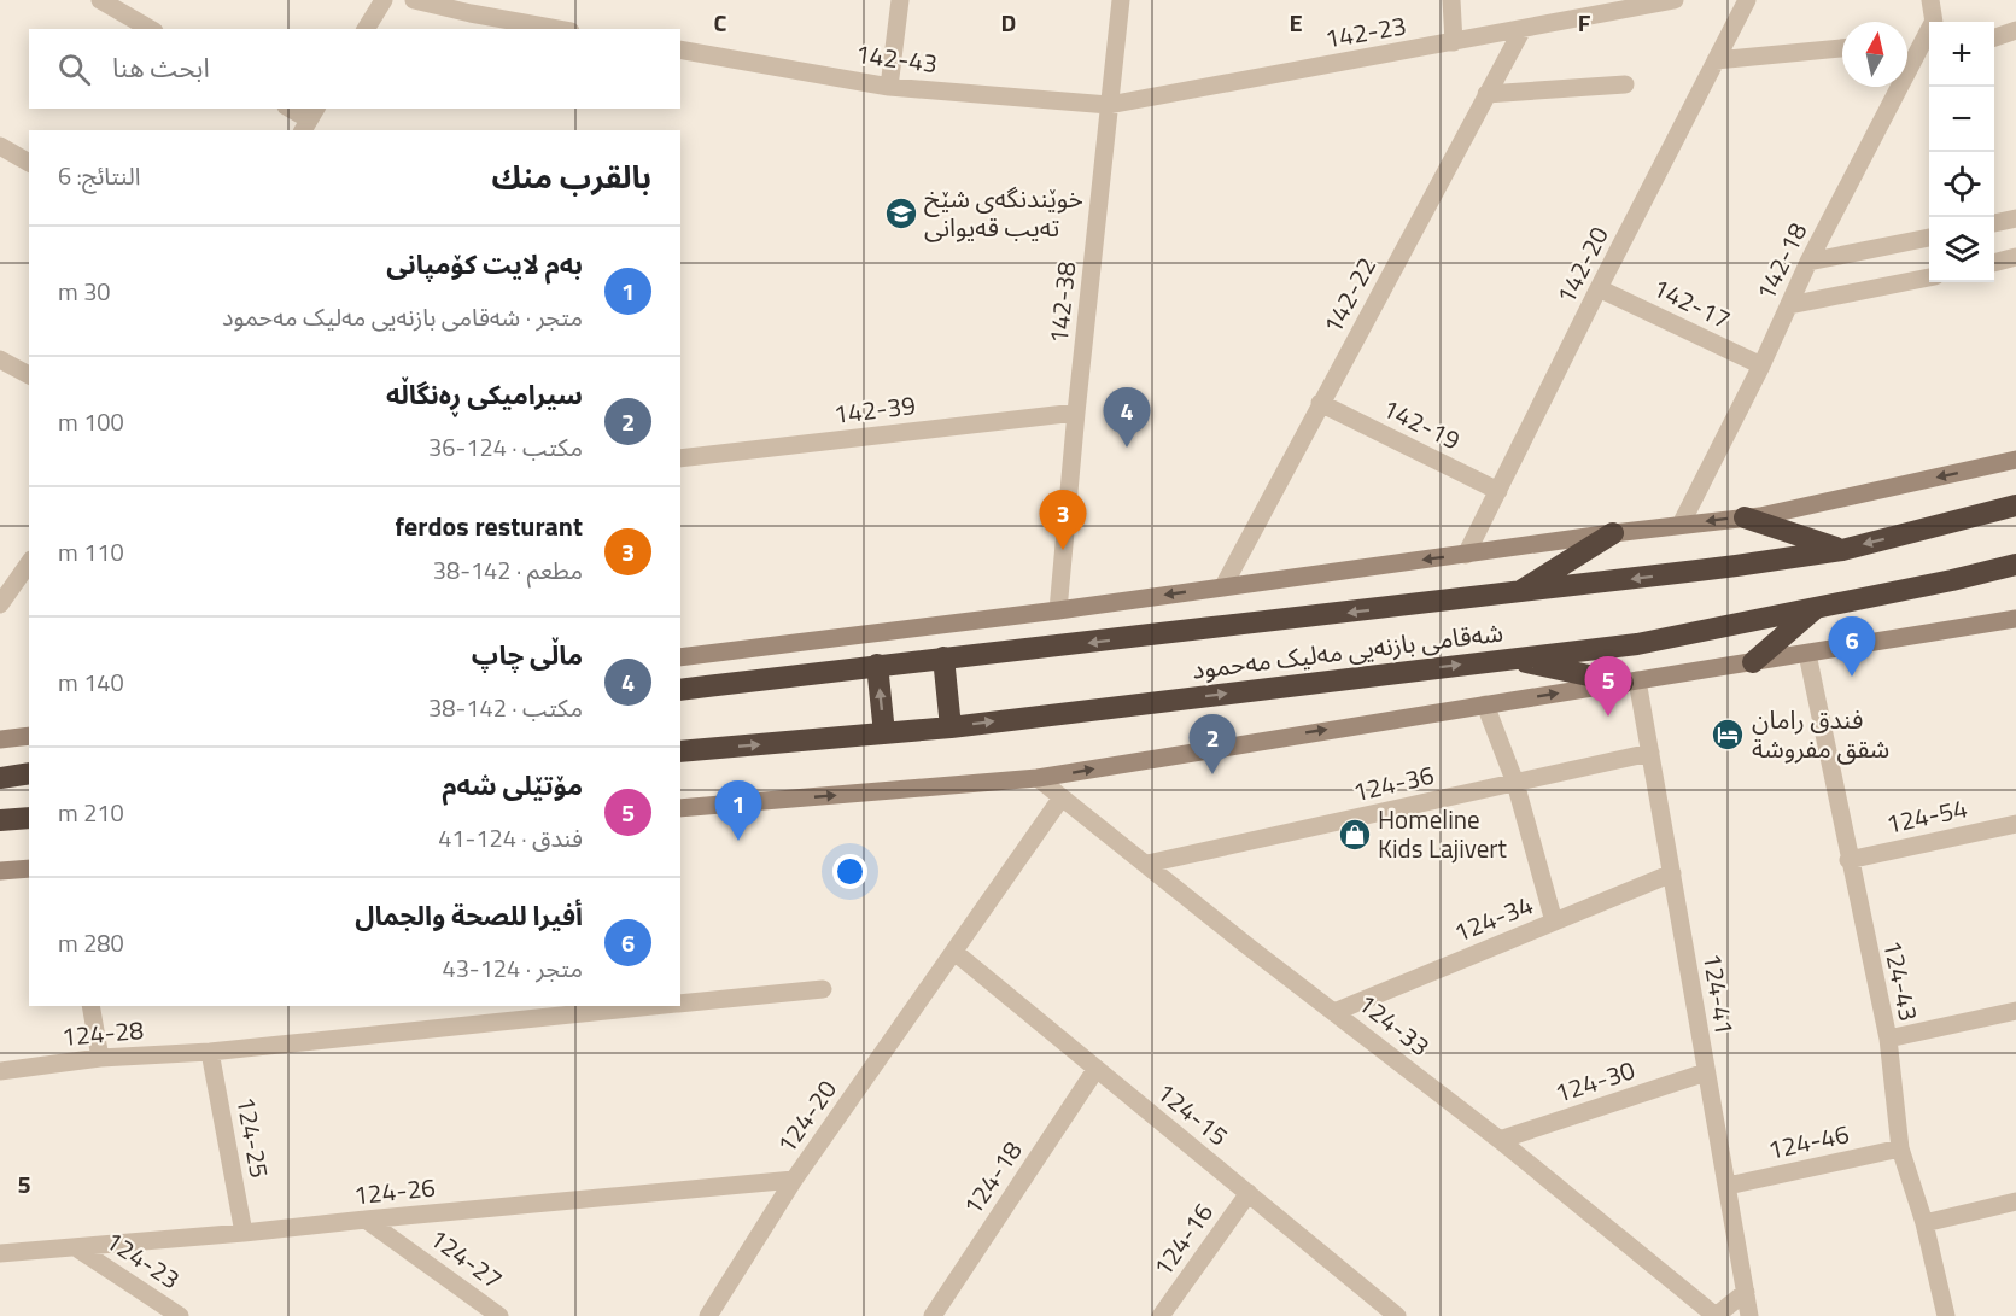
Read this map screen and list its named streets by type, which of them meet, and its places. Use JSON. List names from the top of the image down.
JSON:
{
  "streets": {
    "highway": ["شەقامی بازنەیی مەلیک مەحمود"],
    "street": [
      "142-23",
      "142-43",
      "142-18",
      "142-20",
      "142-22",
      "142-38",
      "142-17",
      "142-39",
      "142-19",
      "124-36",
      "124-54",
      "124-34",
      "124-43",
      "124-41",
      "124-33",
      "124-28",
      "124-30",
      "124-15",
      "124-20",
      "124-25",
      "124-46",
      "124-18",
      "124-26",
      "124-16",
      "124-27",
      "124-23"
    ]
  },
  "crossings": [
    ["142-23", "142-43"],
    ["142-23", "142-22"],
    ["142-23", "142-38"],
    ["142-43", "142-38"],
    ["142-18", "142-17"],
    ["142-20", "142-17"],
    ["142-20", "142-19"],
    ["142-22", "142-19"],
    ["142-38", "142-39"],
    ["124-36", "124-41"],
    ["124-36", "124-33"],
    ["124-54", "124-43"],
    ["124-34", "124-41"],
    ["124-34", "124-33"],
    ["124-43", "124-46"],
    ["124-41", "124-30"],
    ["124-41", "124-46"],
    ["124-33", "124-30"],
    ["124-33", "124-20"],
    ["124-28", "124-25"],
    ["124-15", "124-20"],
    ["124-15", "124-18"],
    ["124-15", "124-16"],
    ["124-20", "124-26"],
    ["124-25", "124-26"],
    ["124-26", "124-27"],
    ["124-26", "124-23"]
  ],
  "places": {
    "school or university": ["خوێندنگەی شێخ تەیب قەیوانی"],
    "hotel": ["فندق رامان شقق مفروشة"],
    "shop": ["Homeline Kids Lajivert"]
  },
  "north": "top",
  "page": {
    "map_buttons": ["+", "−"],
    "search": "ابحث هنا",
    "heading": ["بالقرب منك", "النتائج: 6"],
    "list": [
      {
        "mark": "1",
        "name": "بەم لایت کۆمپانی",
        "note": "متجر · شەقامی بازنەیی مەلیک مەحمود",
        "value": "30 m"
      },
      {
        "mark": "2",
        "name": "سیرامیکی ڕەنگاڵە",
        "note": "مكتب · 124-36",
        "value": "100 m"
      },
      {
        "mark": "3",
        "name": "ferdos resturant",
        "note": "مطعم · 142-38",
        "value": "110 m"
      },
      {
        "mark": "4",
        "name": "ماڵی چاپ",
        "note": "مكتب · 142-38",
        "value": "140 m"
      },
      {
        "mark": "5",
        "name": "مۆتێلی شەم",
        "note": "فندق · 124-41",
        "value": "210 m"
      },
      {
        "mark": "6",
        "name": "أفيرا للصحة والجمال",
        "note": "متجر · 124-43",
        "value": "280 m"
      }
    ],
    "pins": [
      "4",
      "3",
      "6",
      "5",
      "2",
      "1"
    ]
  },
  "grid": {
    "columns": [
      "C",
      "D",
      "E",
      "F"
    ],
    "rows": ["5"]
  }
}
